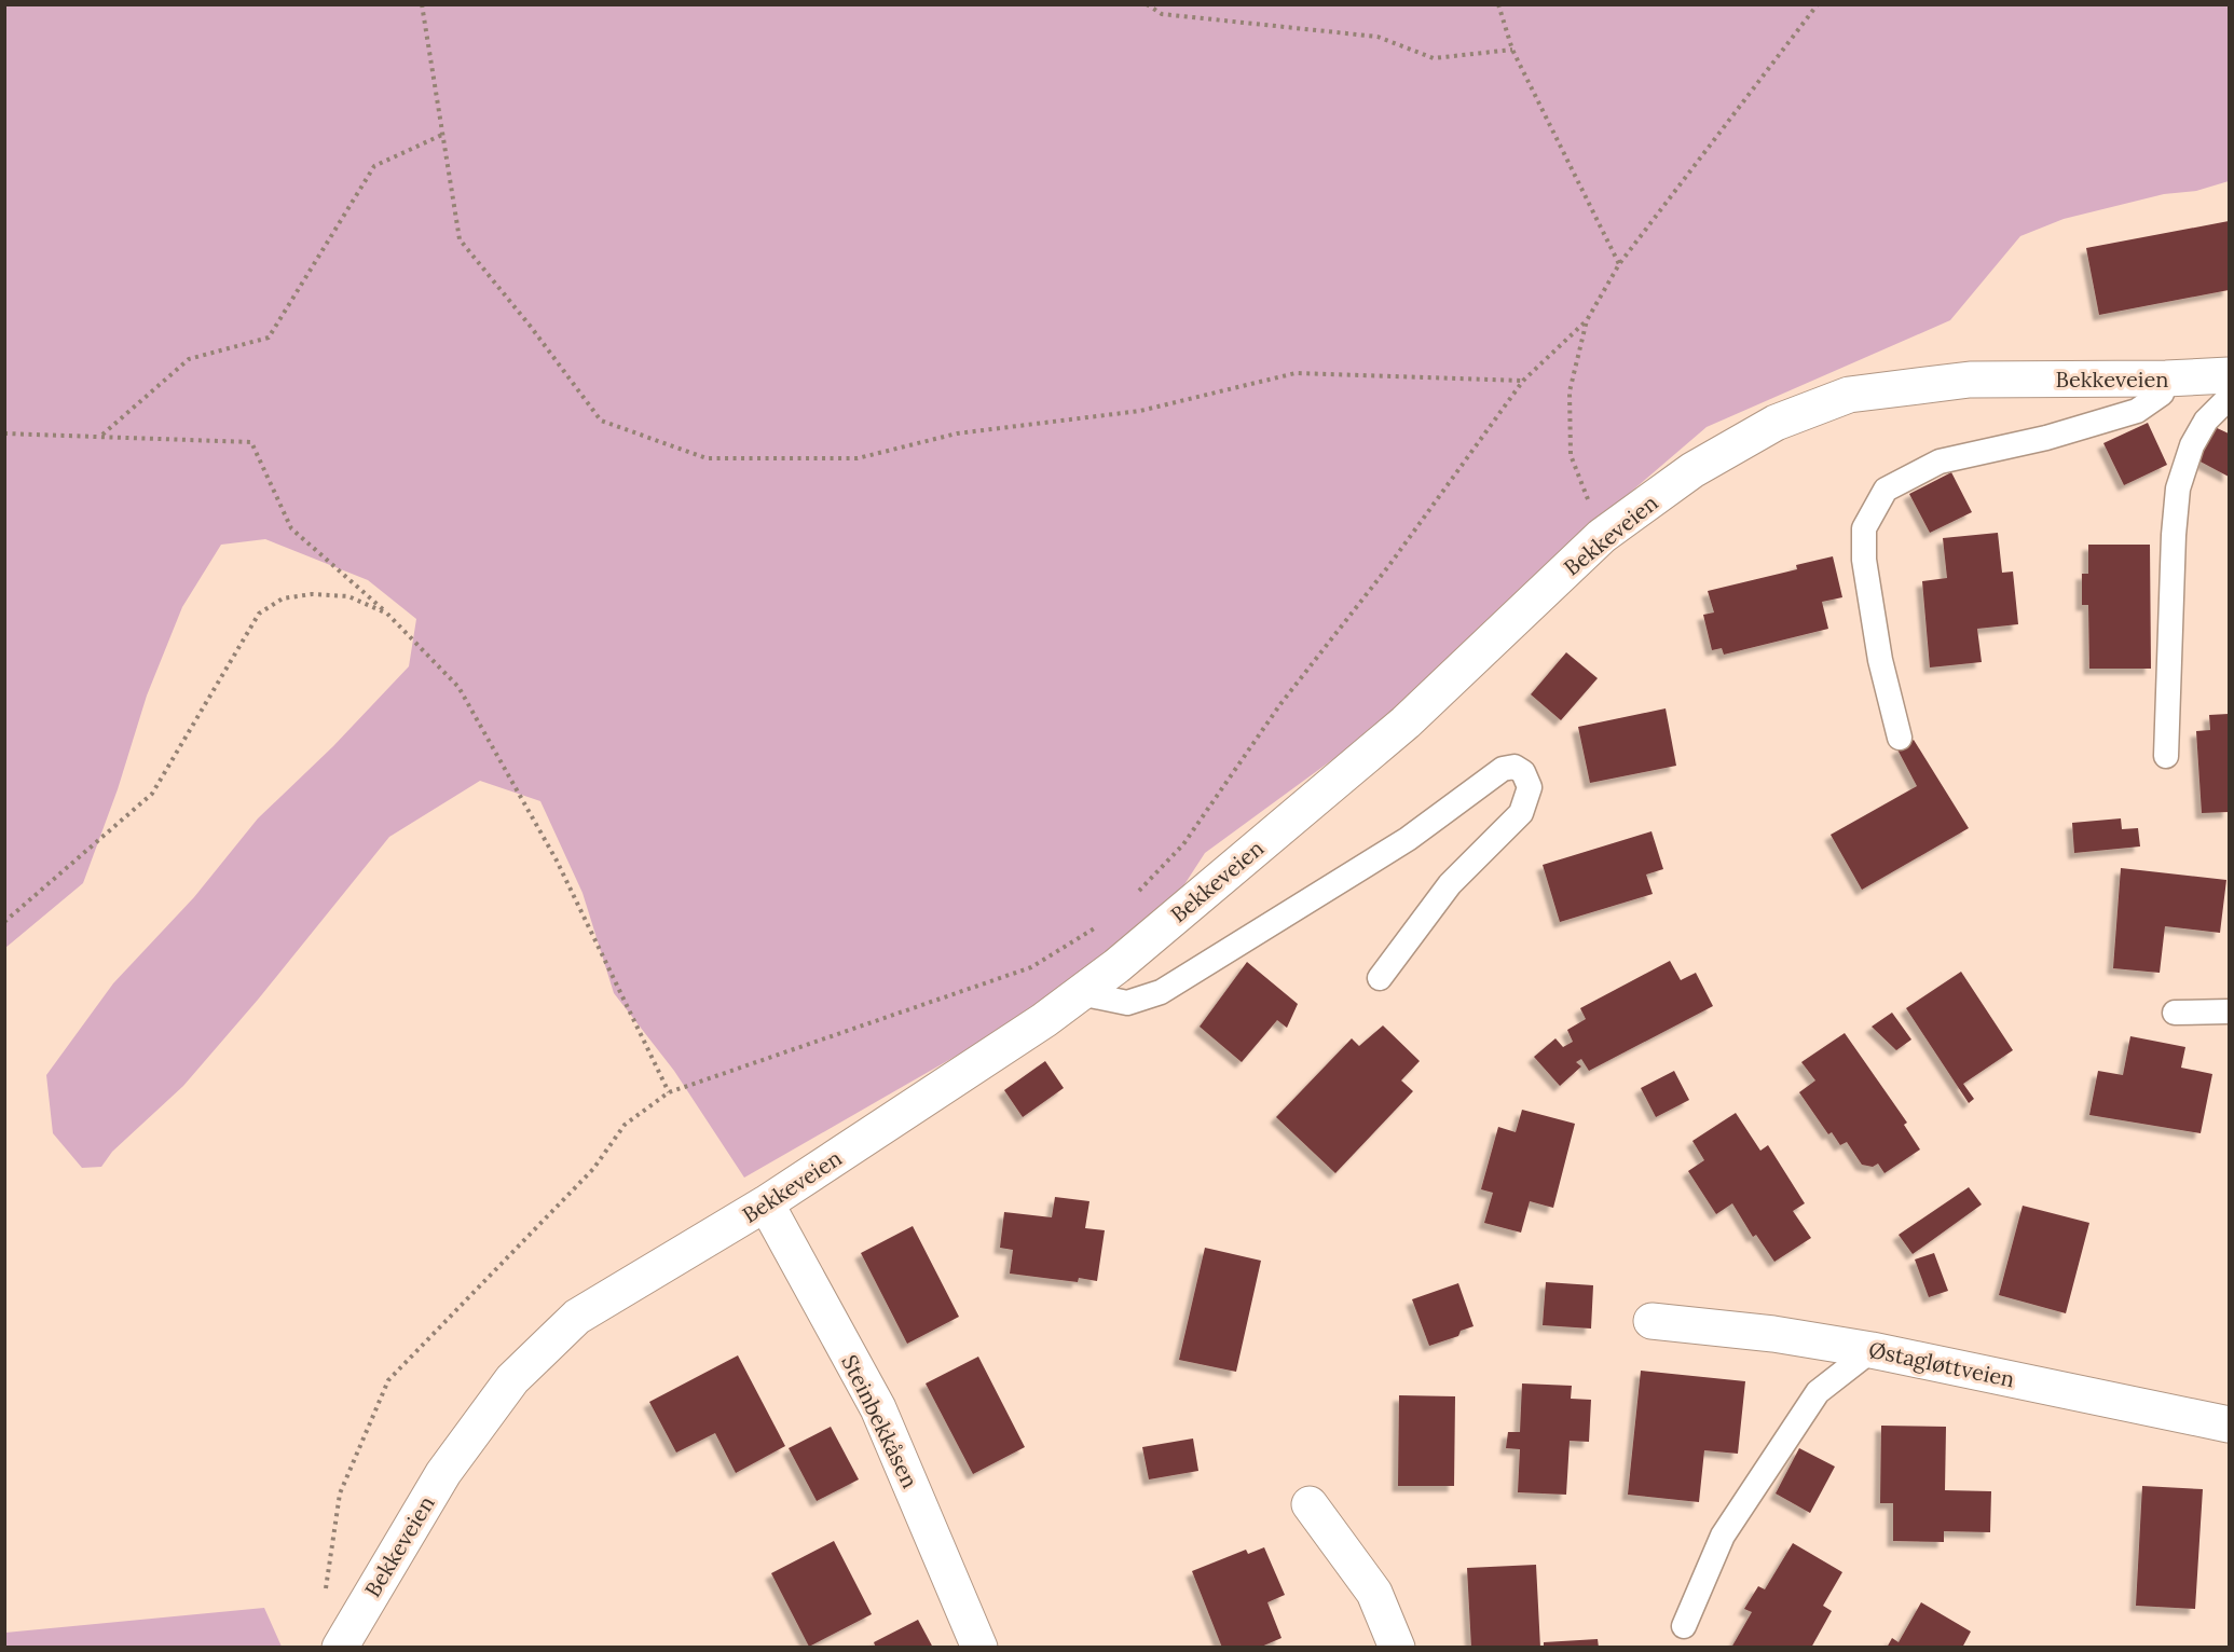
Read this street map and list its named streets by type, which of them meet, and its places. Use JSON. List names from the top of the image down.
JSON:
{
  "streets": {
    "street": ["Bekkeveien", "Østagløttveien", "Steinbekkåsen"]
  },
  "crossings": [
    ["Bekkeveien", "Steinbekkåsen"]
  ]
}
